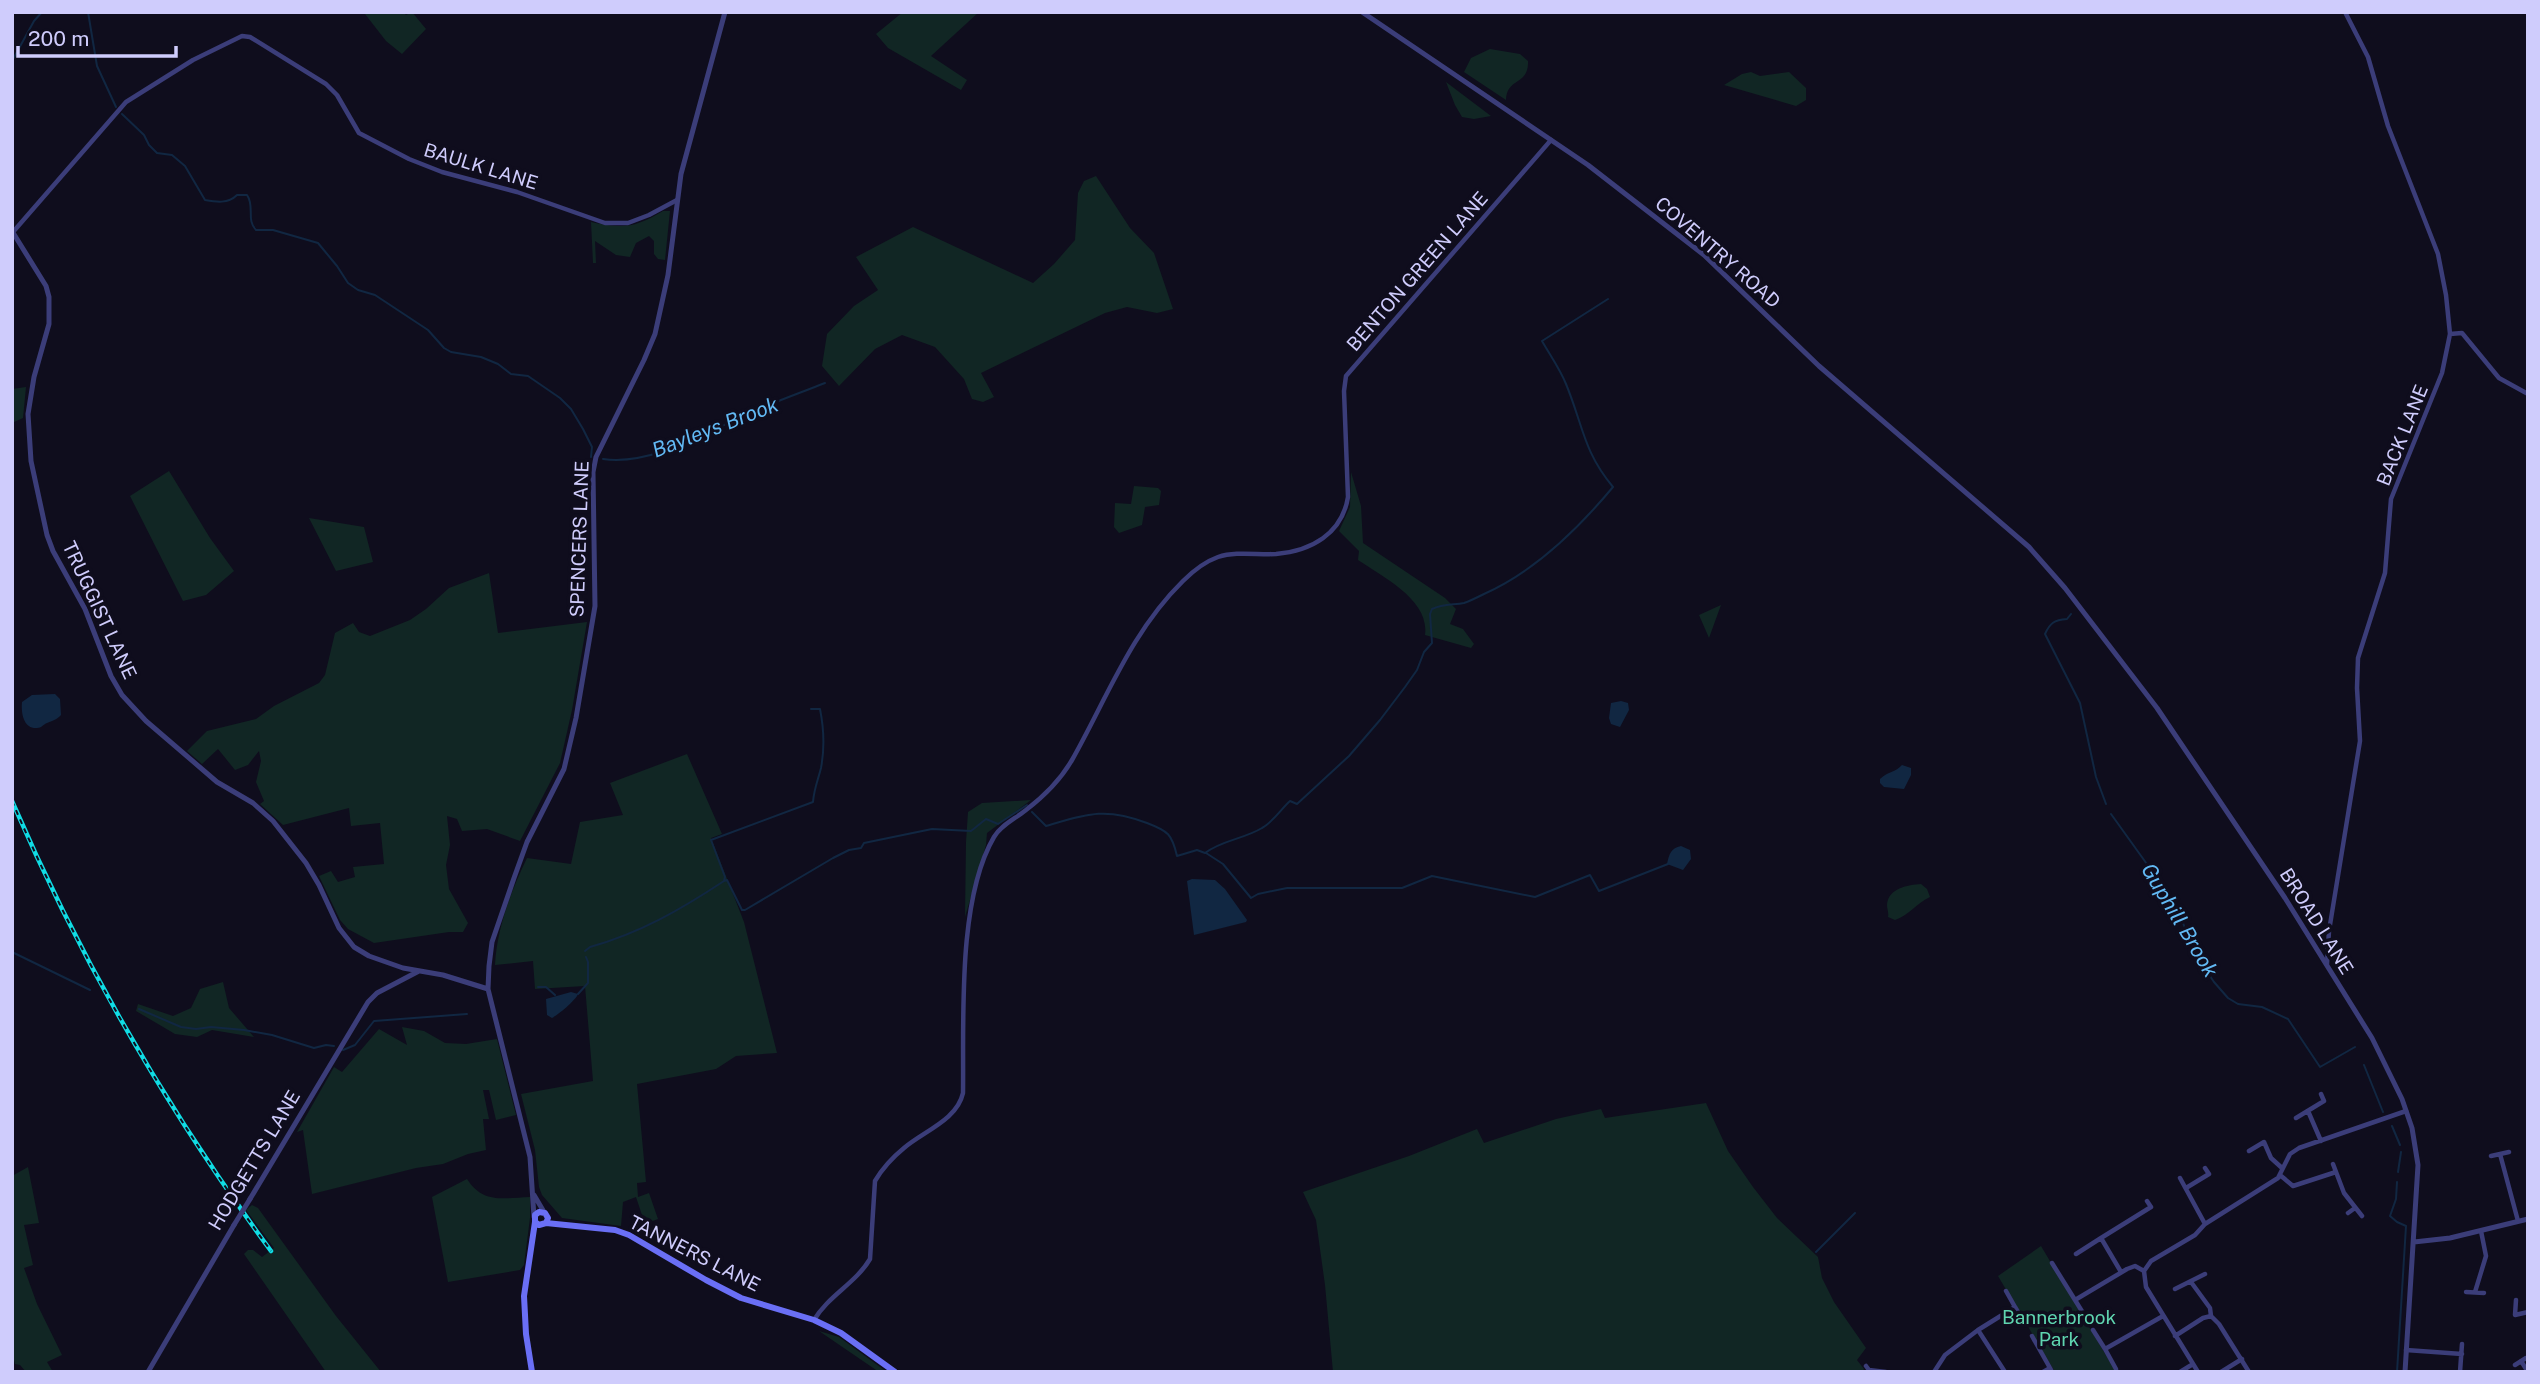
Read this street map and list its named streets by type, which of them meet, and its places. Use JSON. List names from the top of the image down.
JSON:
{
  "streets": {
    "main road": ["SPENCERS LANE", "TANNERS LANE"],
    "street": [
      "BAULK LANE",
      "COVENTRY ROAD",
      "BENTON GREEN LANE",
      "BACK LANE",
      "TRUGGIST LANE",
      "BROAD LANE",
      "HODGETTS LANE"
    ]
  },
  "crossings": [
    ["BAULK LANE", "SPENCERS LANE"],
    ["BAULK LANE", "TRUGGIST LANE"],
    ["COVENTRY ROAD", "BENTON GREEN LANE"],
    ["COVENTRY ROAD", "BROAD LANE"],
    ["BENTON GREEN LANE", "TANNERS LANE"],
    ["BACK LANE", "BROAD LANE"],
    ["SPENCERS LANE", "TRUGGIST LANE"],
    ["SPENCERS LANE", "TANNERS LANE"],
    ["TRUGGIST LANE", "HODGETTS LANE"]
  ],
  "water": ["Bayleys Brook", "Guphill Brook"],
  "parks": ["Bannerbrook Park"],
  "scale_bar": "200 m"
}
